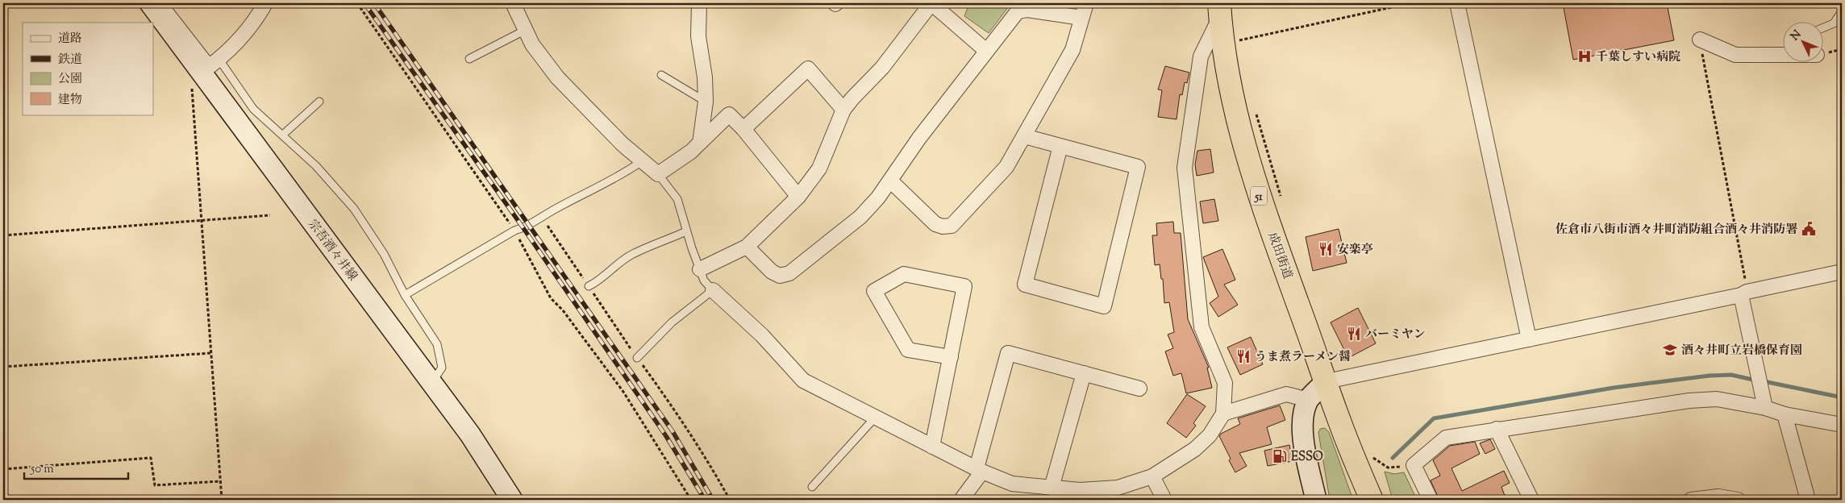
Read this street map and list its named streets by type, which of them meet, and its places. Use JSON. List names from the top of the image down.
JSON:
{
  "streets": {
    "highway": ["51", "成田街道"],
    "main road": ["宗吾酒々井線"]
  },
  "places": {
    "hospital": ["千葉しすい病院"],
    "public building": ["佐倉市八街市酒々井町消防組合酒々井消防署"],
    "restaurant": ["安楽亭", "バーミヤン", "うま煮ラーメン醤"],
    "school or university": ["酒々井町立岩橋保育園"],
    "fuel station": ["ESSO"]
  },
  "legend": [
    "道路",
    "鉄道",
    "公園",
    "建物"
  ],
  "scale_bar": "50 m",
  "north": "top left"
}
